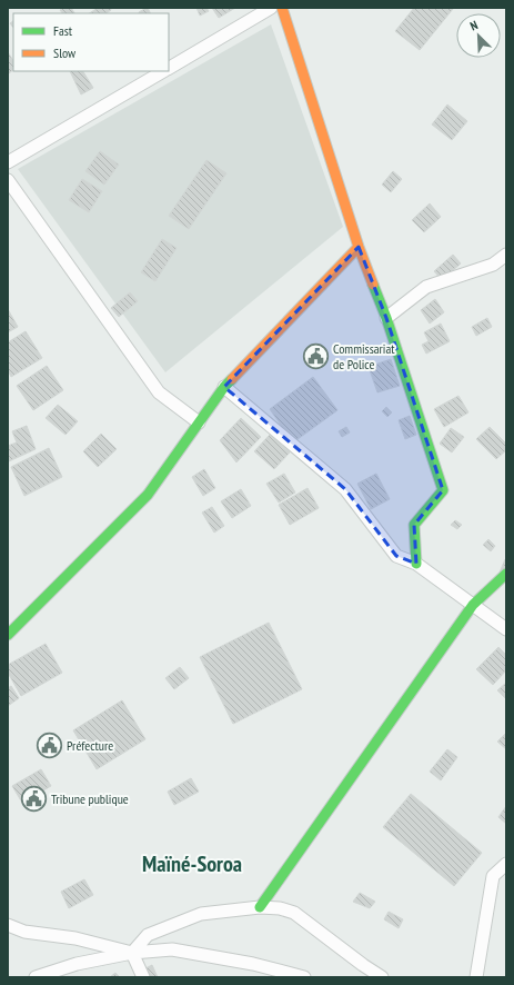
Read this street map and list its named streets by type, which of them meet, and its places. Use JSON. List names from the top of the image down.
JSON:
{
  "districts": ["Maïné-Soroa"],
  "places": {
    "public building": ["Commissariat de Police", "Préfecture", "Tribune publique"]
  },
  "legend": ["Fast", "Slow"],
  "north": "top left"
}
